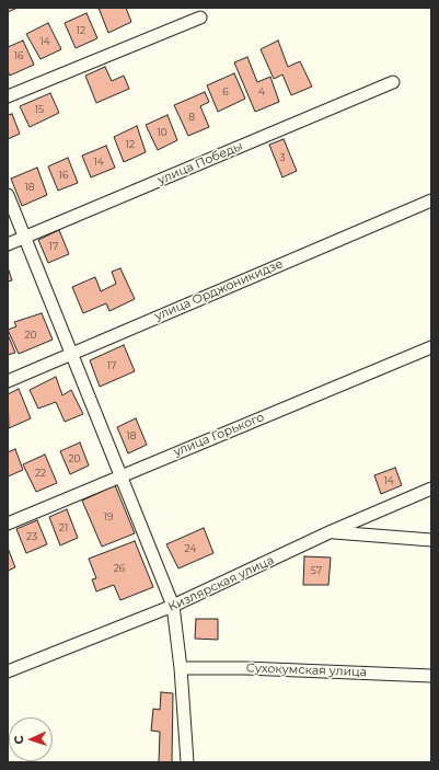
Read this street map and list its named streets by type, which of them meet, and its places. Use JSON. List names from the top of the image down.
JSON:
{
  "streets": {
    "street": [
      "улица Победы",
      "улица Орджоникидзе",
      "улица Горького",
      "Кизлярская улица",
      "Сухокумская улица"
    ]
  },
  "house_numbers": [
    "12",
    "14",
    "16",
    "6",
    "4",
    "15",
    "8",
    "10",
    "12",
    "3",
    "14",
    "16",
    "18",
    "17",
    "20",
    "17",
    "18",
    "20",
    "22",
    "14",
    "19",
    "21",
    "23",
    "24",
    "26",
    "57"
  ],
  "north": "left"
}
